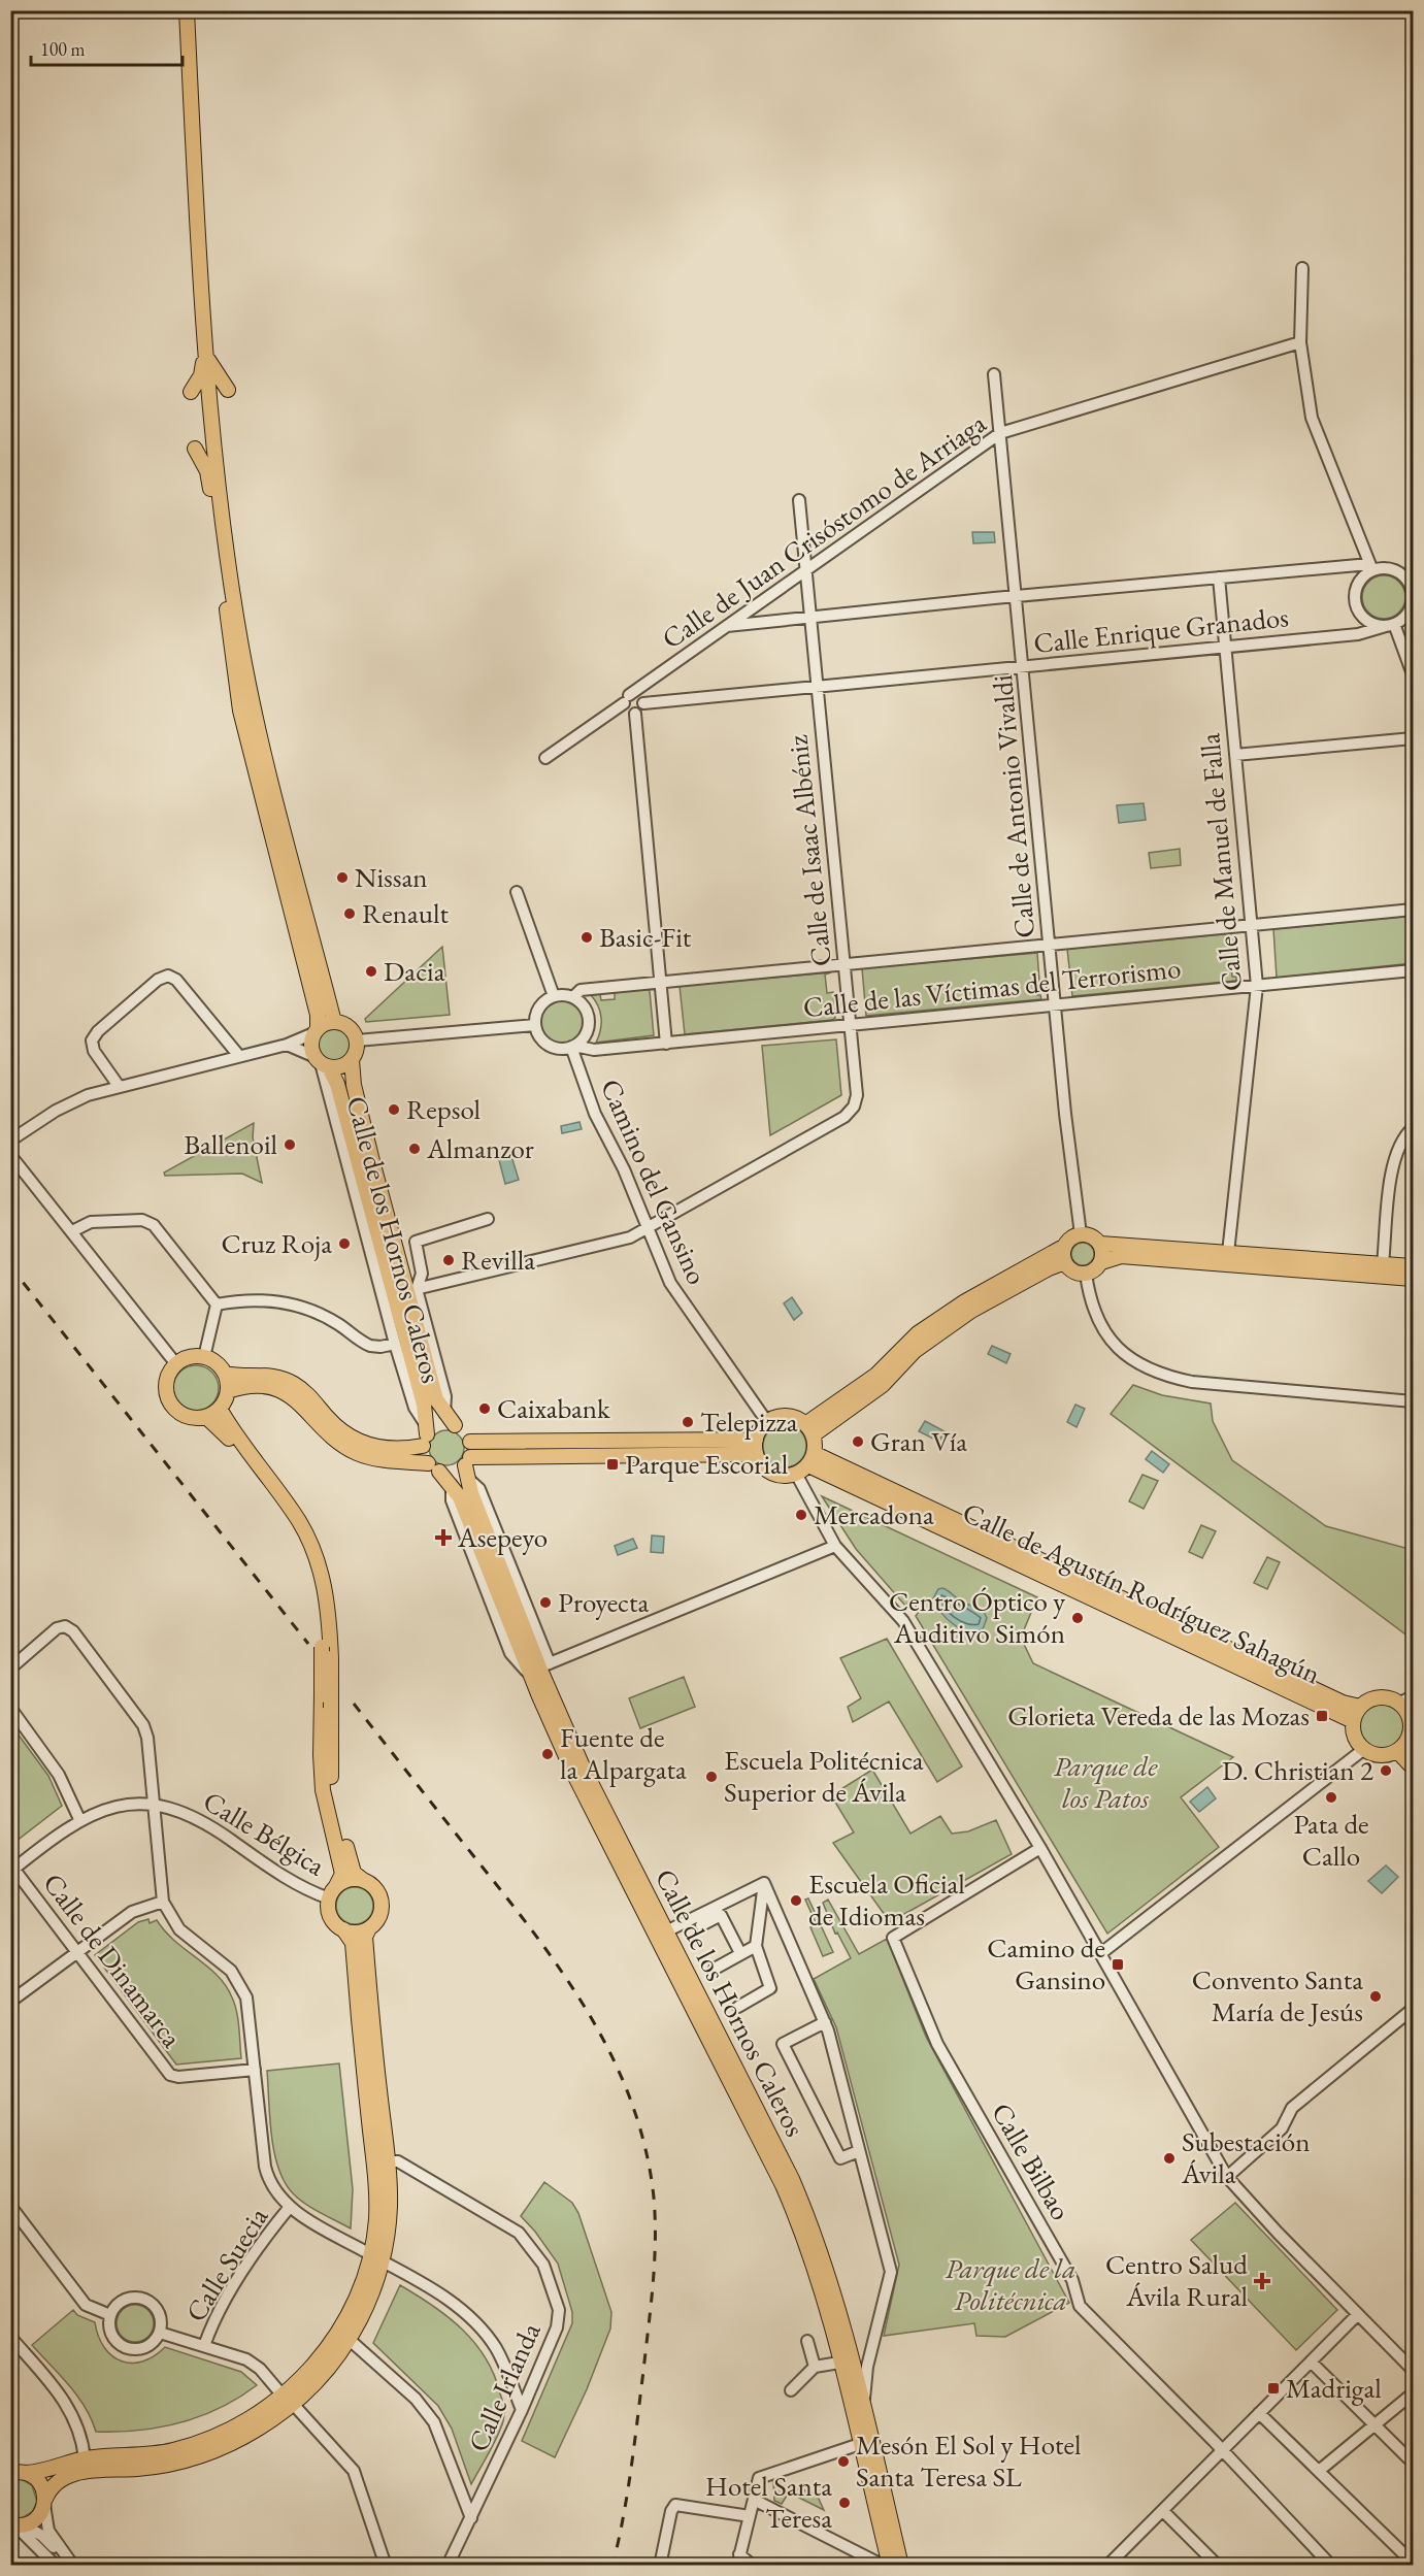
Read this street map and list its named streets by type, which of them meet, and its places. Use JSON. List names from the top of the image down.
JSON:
{
  "streets": {
    "main road": ["Calle de los Hornos Caleros", "Calle de Agustín Rodríguez Sahagún"],
    "street": [
      "Calle de Juan Crisóstomo de Arriaga",
      "Calle Enrique Granados",
      "Calle de Antonio Vivaldi",
      "Calle de Isaac Albéniz",
      "Calle de Manuel de Falla",
      "Calle de las Víctimas del Terrorismo",
      "Camino del Gansino",
      "Calle Bélgica",
      "Calle de Dinamarca",
      "Calle Bilbao",
      "Calle Suecia",
      "Calle Irlanda"
    ]
  },
  "crossings": [
    ["Calle de Juan Crisóstomo de Arriaga", "Calle Enrique Granados"],
    ["Calle de Juan Crisóstomo de Arriaga", "Calle de Antonio Vivaldi"],
    ["Calle de Juan Crisóstomo de Arriaga", "Calle de Isaac Albéniz"],
    ["Calle Enrique Granados", "Calle de Antonio Vivaldi"],
    ["Calle Enrique Granados", "Calle de Isaac Albéniz"],
    ["Calle Enrique Granados", "Calle de Manuel de Falla"],
    ["Calle de Antonio Vivaldi", "Calle de las Víctimas del Terrorismo"],
    ["Calle de Isaac Albéniz", "Calle de las Víctimas del Terrorismo"],
    ["Calle de Isaac Albéniz", "Camino del Gansino"],
    ["Calle de Isaac Albéniz", "Calle de los Hornos Caleros"],
    ["Calle de Manuel de Falla", "Calle de las Víctimas del Terrorismo"],
    ["Calle de las Víctimas del Terrorismo", "Camino del Gansino"],
    ["Camino del Gansino", "Calle de Agustín Rodríguez Sahagún"],
    ["Calle Bélgica", "Calle de Dinamarca"]
  ],
  "parks": ["Parque de los Patos", "Parque de la Politécnica"],
  "places": {
    "other": [
      "Nissan",
      "Renault",
      "Basic-Fit",
      "Dacia",
      "Repsol",
      "Ballenoil",
      "Almanzor",
      "Cruz Roja",
      "Revilla",
      "Caixabank",
      "Telepizza",
      "Gran Vía",
      "Mercadona",
      "Proyecta",
      "Centro Óptico y Auditivo Simón",
      "Fuente de la Alpargata",
      "D. Christian 2",
      "Escuela Politécnica Superior de Ávila",
      "Pata de Callo",
      "Escuela Oficial de Idiomas",
      "Convento Santa María de Jesús",
      "Subestación Ávila",
      "Mesón El Sol y Hotel Santa Teresa SL",
      "Hotel Santa Teresa"
    ],
    "transit": [
      "Parque Escorial",
      "Glorieta Vereda de las Mozas",
      "Camino de Gansino",
      "Madrigal"
    ],
    "health": ["Asepeyo", "Centro Salud Ávila Rural"]
  },
  "scale_bar": "100 m"
}
